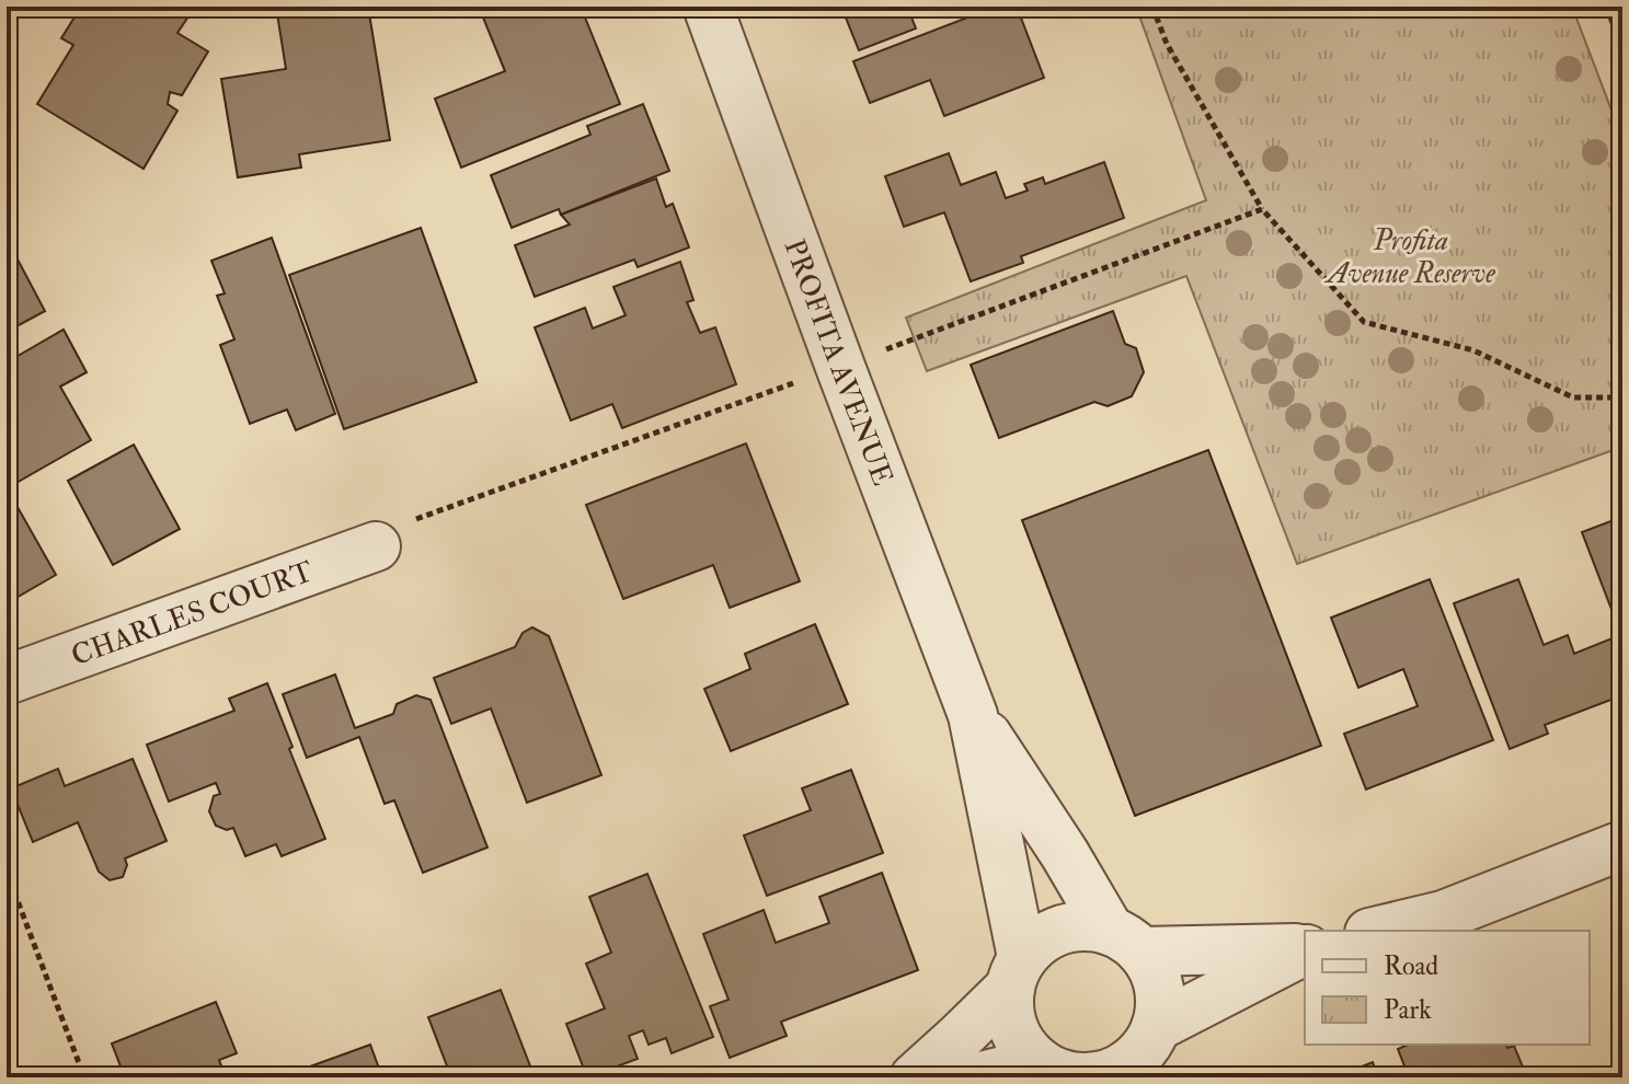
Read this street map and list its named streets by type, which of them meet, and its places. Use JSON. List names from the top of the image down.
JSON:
{
  "streets": {
    "street": ["PROFITA AVENUE", "CHARLES COURT"]
  },
  "parks": ["Profita Avenue Reserve"],
  "legend": ["Road", "Park"]
}
